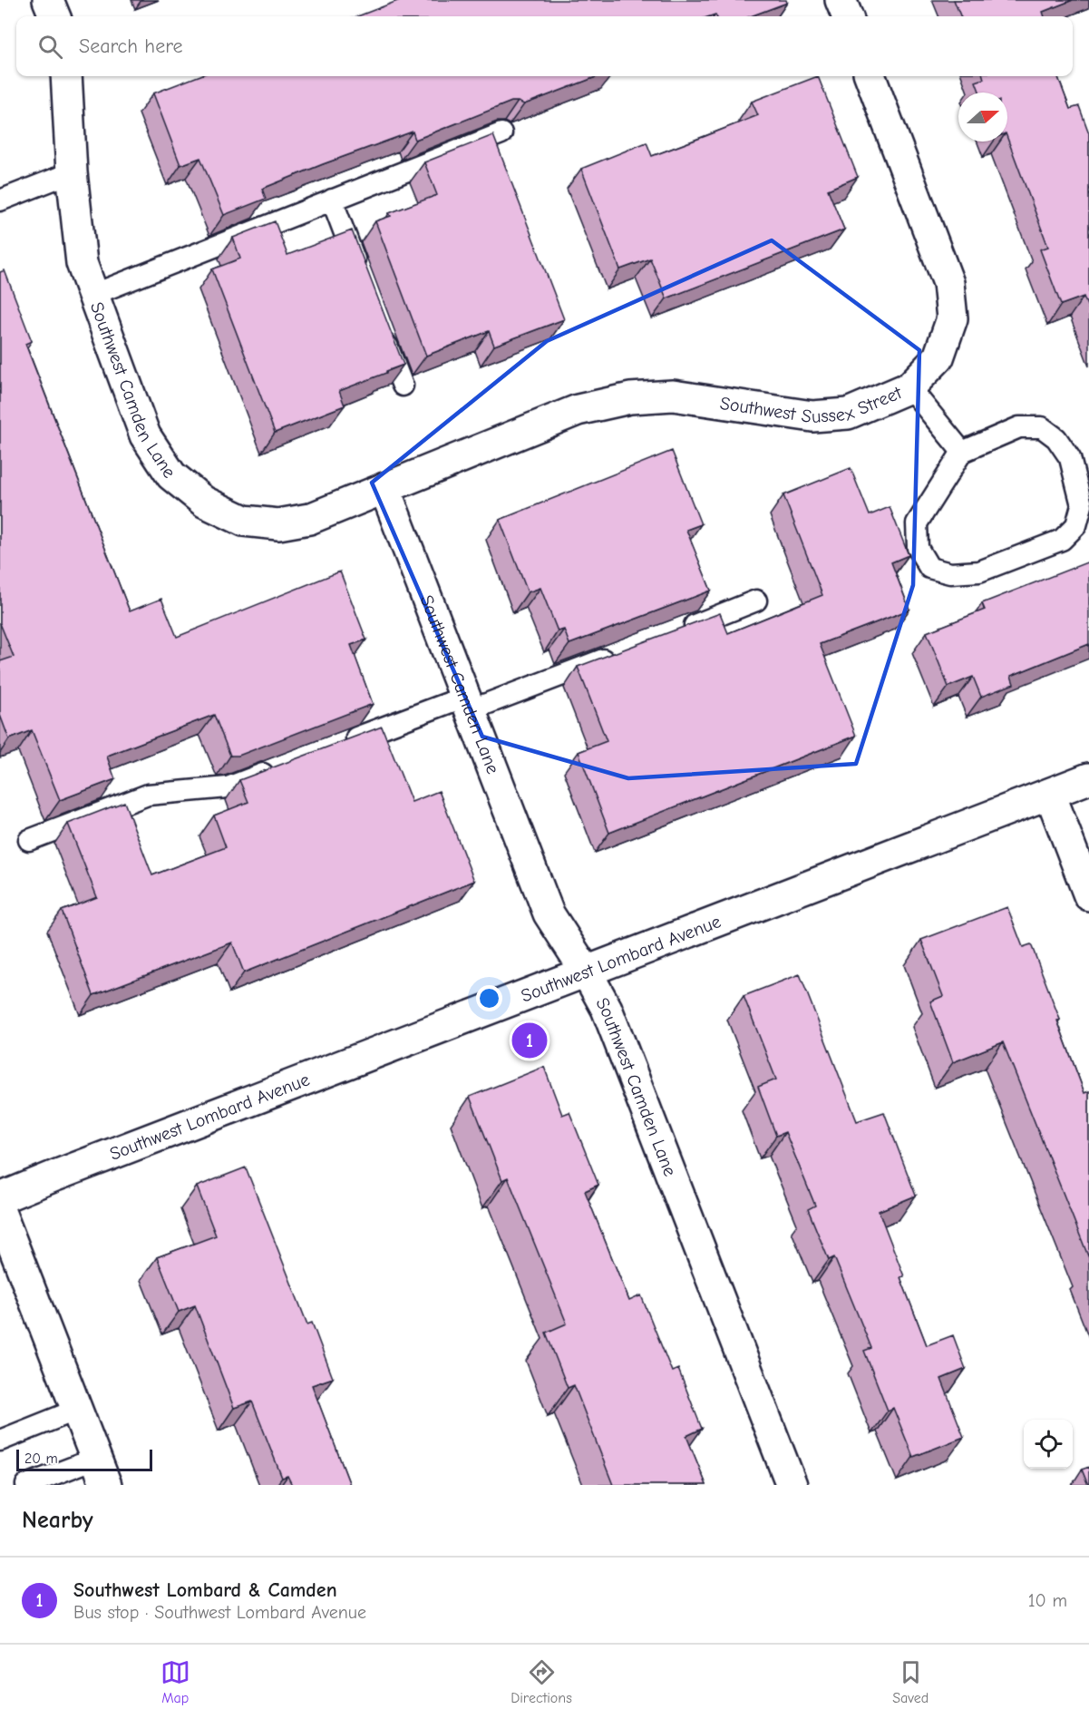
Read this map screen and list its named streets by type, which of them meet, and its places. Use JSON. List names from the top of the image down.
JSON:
{
  "streets": {
    "street": ["Southwest Camden Lane", "Southwest Sussex Street", "Southwest Lombard Avenue"]
  },
  "crossings": [
    ["Southwest Camden Lane", "Southwest Sussex Street"],
    ["Southwest Camden Lane", "Southwest Lombard Avenue"]
  ],
  "scale_bar": "20 m",
  "north": "right",
  "page": {
    "search": "Search here",
    "pins": "1",
    "scale": "20 m",
    "heading": "Nearby",
    "list": [
      {
        "mark": "1",
        "name": "Southwest Lombard & Camden",
        "note": "Bus stop · Southwest Lombard Avenue",
        "value": "10 m"
      }
    ],
    "nav": ["Map", "Directions", "Saved"]
  }
}
